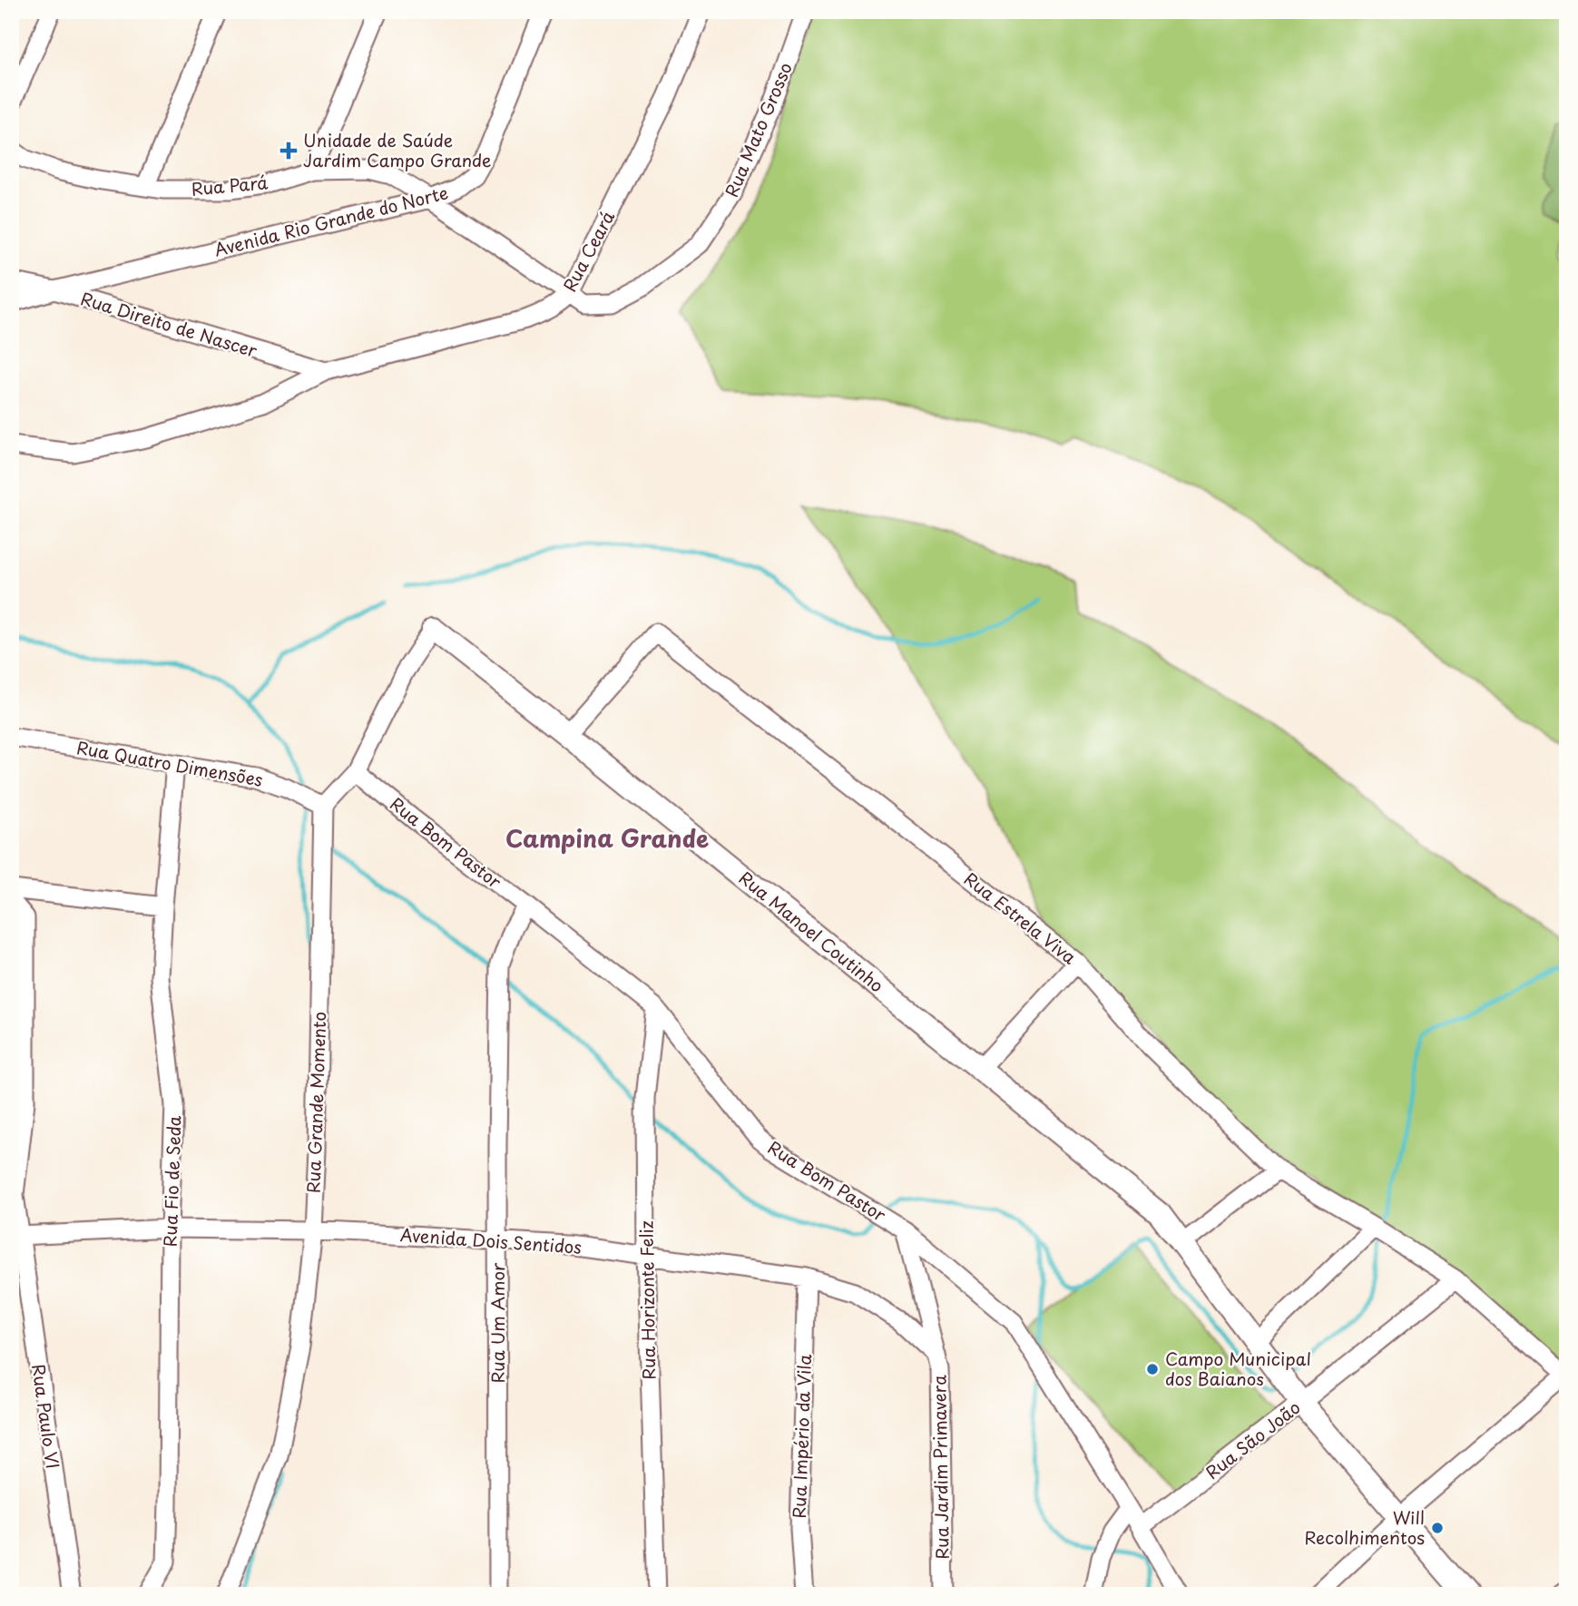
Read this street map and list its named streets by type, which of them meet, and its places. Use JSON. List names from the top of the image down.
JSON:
{
  "streets": {
    "street": [
      "Rua Mato Grosso",
      "Rua Pará",
      "Avenida Rio Grande do Norte",
      "Rua Ceará",
      "Rua Direito de Nascer",
      "Rua Quatro Dimensões",
      "Rua Bom Pastor",
      "Rua Estrela Viva",
      "Rua Manoel Coutinho",
      "Rua Grande Momento",
      "Rua Fio de Seda",
      "Avenida Dois Sentidos",
      "Rua Horizonte Feliz",
      "Rua Um Amor",
      "Rua Paulo VI",
      "Rua Império da Vila",
      "Rua São João",
      "Rua Jardim Primavera"
    ]
  },
  "crossings": [
    ["Rua Mato Grosso", "Rua Pará"],
    ["Rua Mato Grosso", "Rua Ceará"],
    ["Rua Pará", "Avenida Rio Grande do Norte"],
    ["Rua Pará", "Rua Ceará"],
    ["Avenida Rio Grande do Norte", "Rua Direito de Nascer"],
    ["Rua Ceará", "Rua Direito de Nascer"],
    ["Rua Quatro Dimensões", "Rua Grande Momento"],
    ["Rua Quatro Dimensões", "Rua Fio de Seda"],
    ["Rua Bom Pastor", "Rua Horizonte Feliz"],
    ["Rua Bom Pastor", "Rua Um Amor"],
    ["Rua Bom Pastor", "Rua São João"],
    ["Rua Bom Pastor", "Rua Jardim Primavera"],
    ["Rua Estrela Viva", "Rua Manoel Coutinho"],
    ["Rua Estrela Viva", "Rua São João"],
    ["Rua Manoel Coutinho", "Rua São João"],
    ["Rua Grande Momento", "Avenida Dois Sentidos"],
    ["Rua Fio de Seda", "Avenida Dois Sentidos"],
    ["Avenida Dois Sentidos", "Rua Horizonte Feliz"],
    ["Avenida Dois Sentidos", "Rua Um Amor"],
    ["Avenida Dois Sentidos", "Rua Paulo VI"],
    ["Avenida Dois Sentidos", "Rua Império da Vila"],
    ["Avenida Dois Sentidos", "Rua Jardim Primavera"]
  ],
  "districts": ["Campina Grande"],
  "places": {
    "health": ["Unidade de Saúde Jardim Campo Grande"],
    "other": ["Campo Municipal dos Baianos", "Will Recolhimentos"]
  }
}
